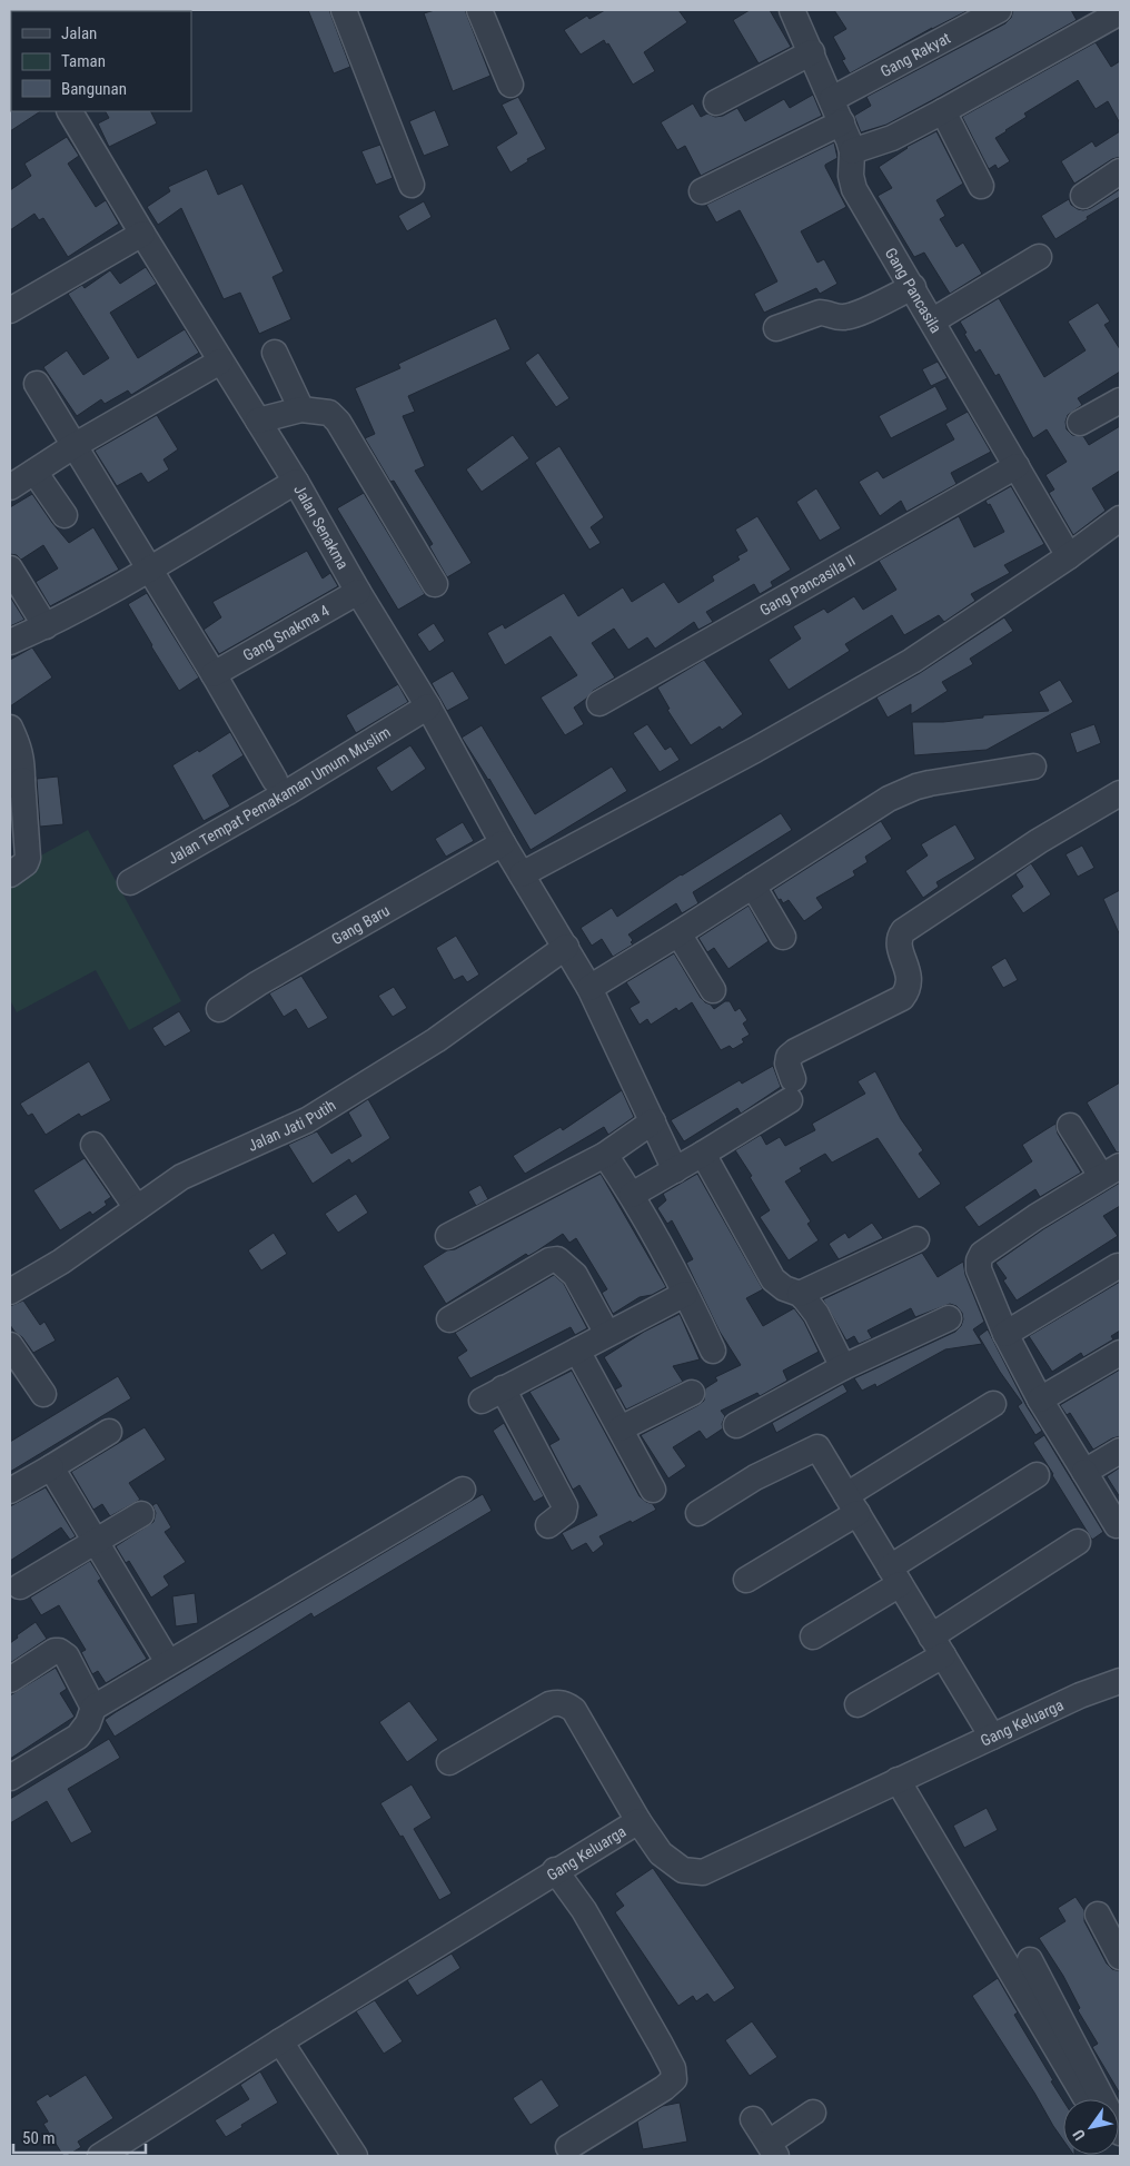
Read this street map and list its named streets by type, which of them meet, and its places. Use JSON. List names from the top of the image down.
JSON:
{
  "streets": {
    "street": [
      "Gang Rakyat",
      "Gang Pancasila",
      "Jalan Senakma",
      "Gang Pancasila II",
      "Gang Snakma 4",
      "Jalan Tempat Pemakaman Umum Muslim",
      "Gang Baru",
      "Jalan Jati Putih",
      "Gang Keluarga"
    ]
  },
  "crossings": [
    ["Gang Rakyat", "Gang Pancasila"],
    ["Gang Pancasila", "Gang Pancasila II"],
    ["Jalan Senakma", "Gang Snakma 4"],
    ["Jalan Senakma", "Jalan Tempat Pemakaman Umum Muslim"],
    ["Jalan Senakma", "Gang Baru"],
    ["Jalan Senakma", "Jalan Jati Putih"]
  ],
  "legend": ["Jalan", "Taman", "Bangunan"],
  "scale_bar": "50 m",
  "north": "bottom left"
}
